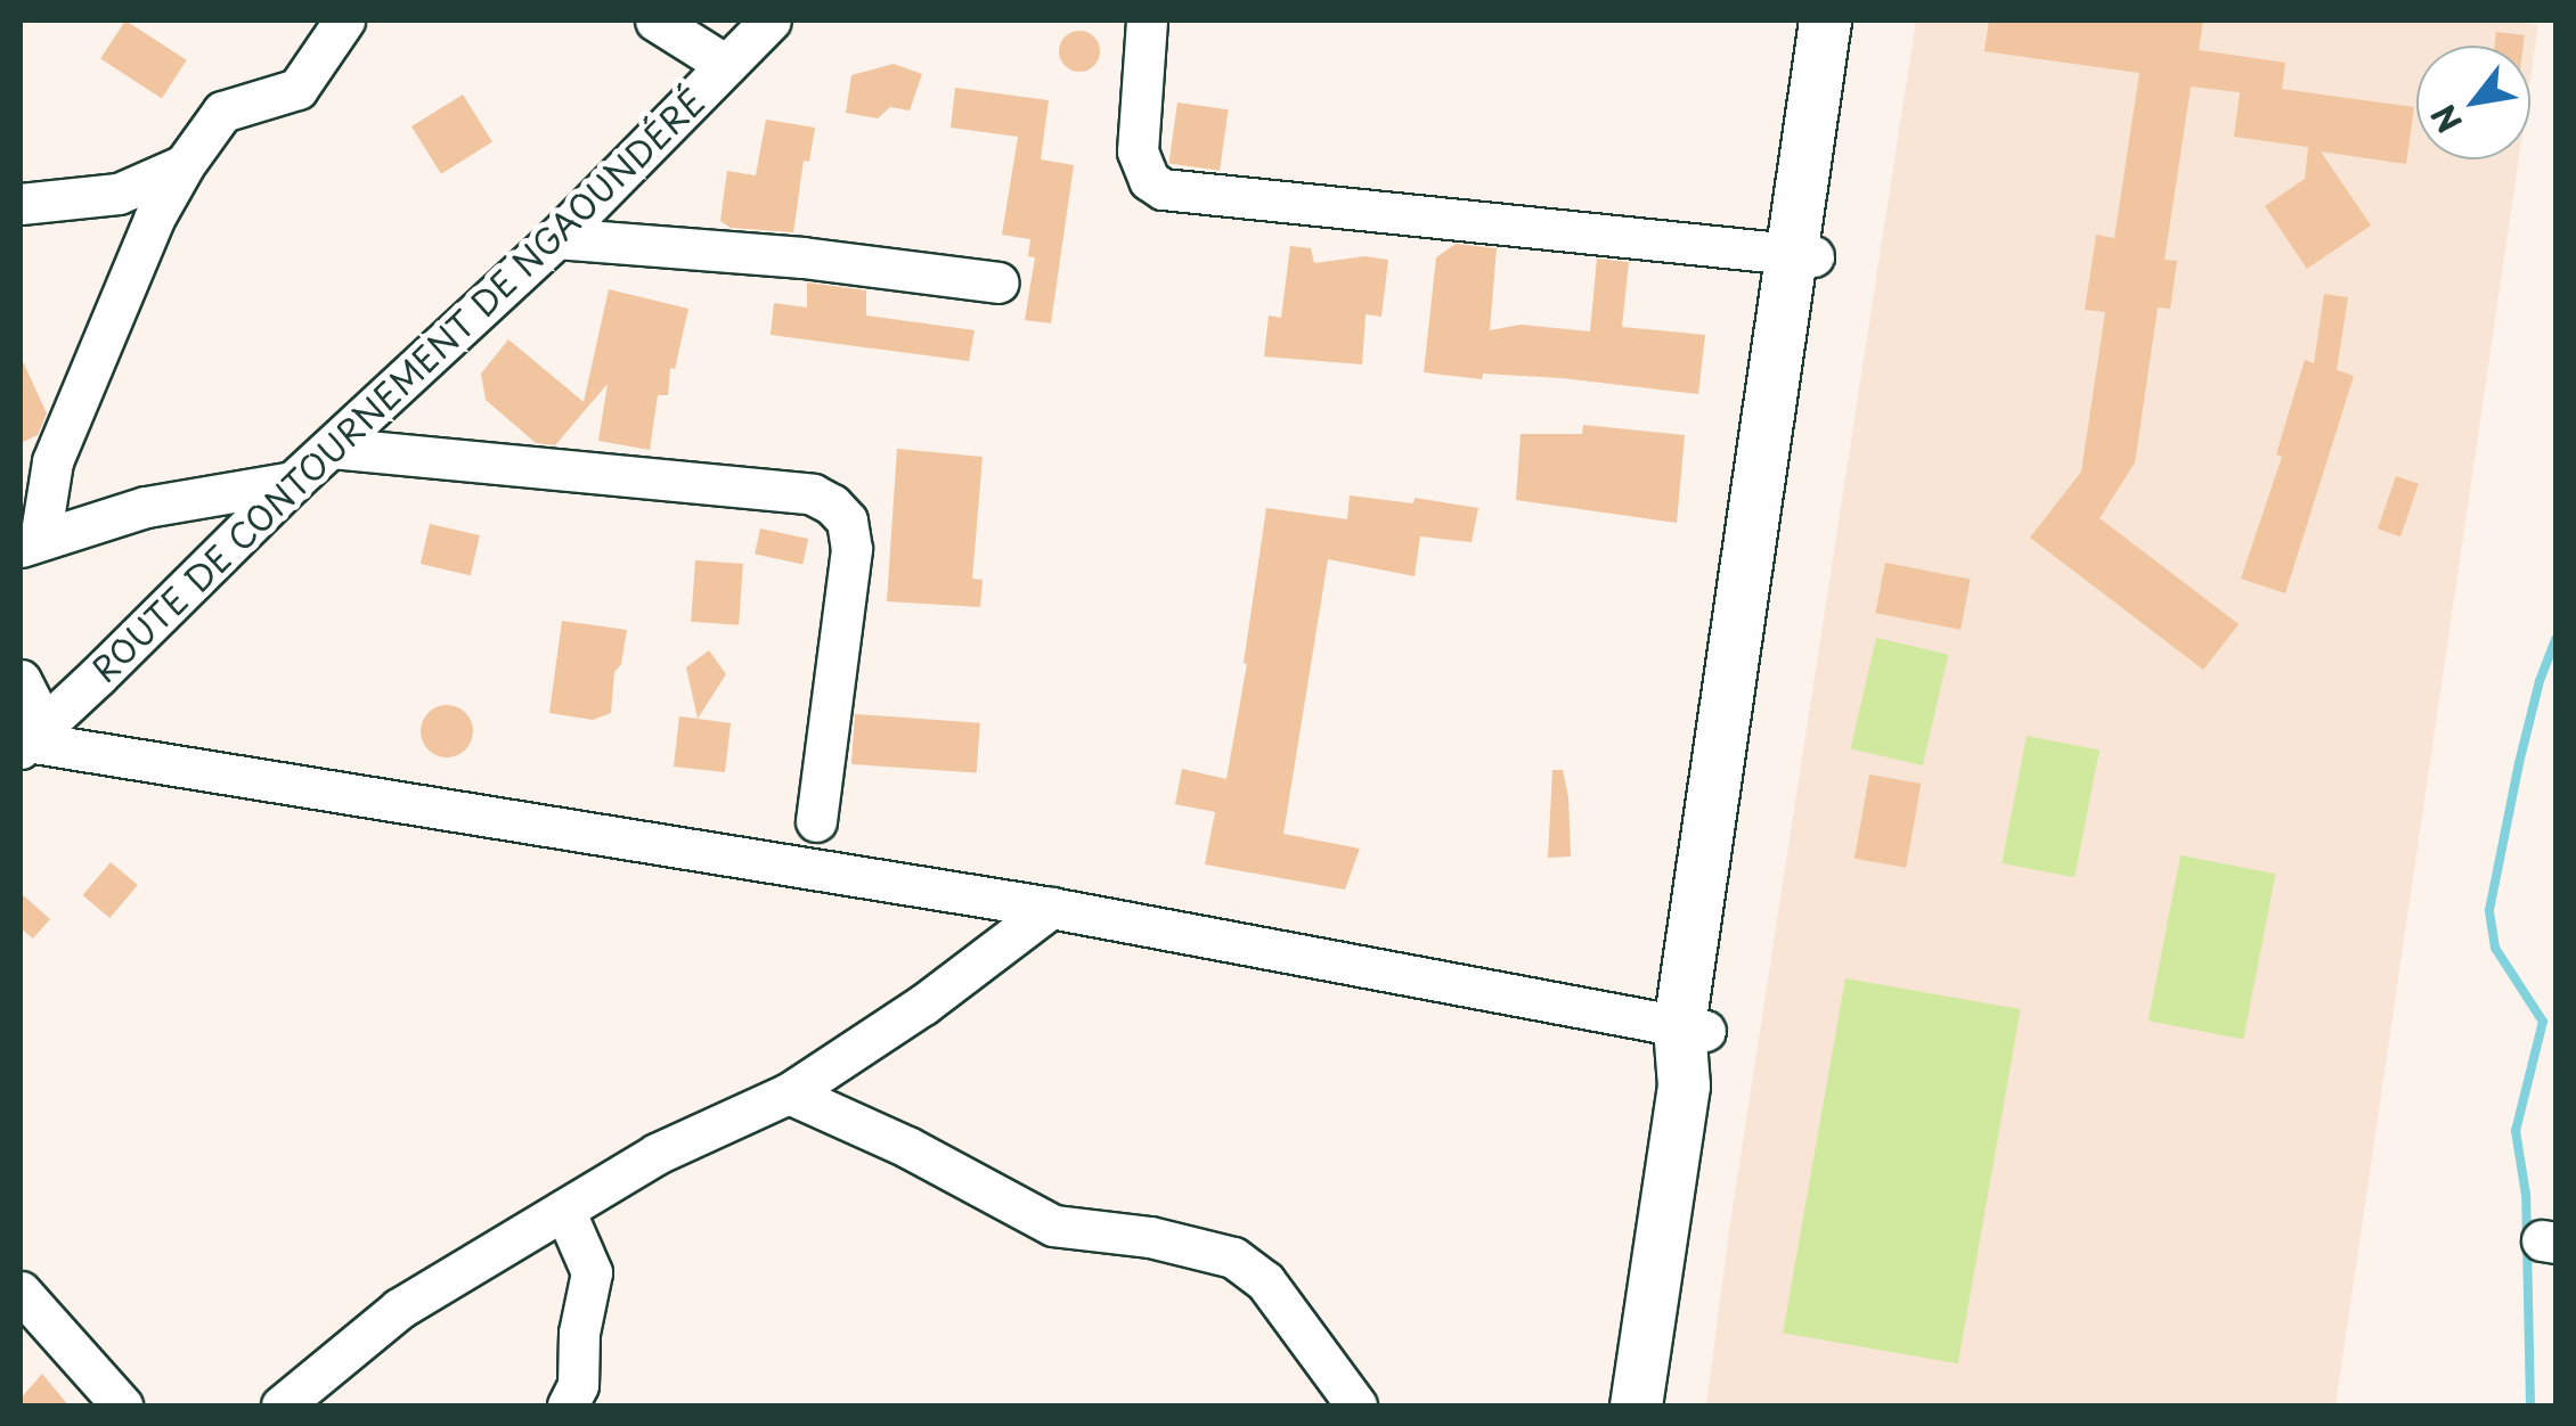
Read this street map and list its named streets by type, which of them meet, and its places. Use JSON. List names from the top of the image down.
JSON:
{
  "streets": {
    "street": ["ROUTE DE CONTOURNEMENT DE NGAOUNDÉRÉ"]
  },
  "north": "bottom left"
}
